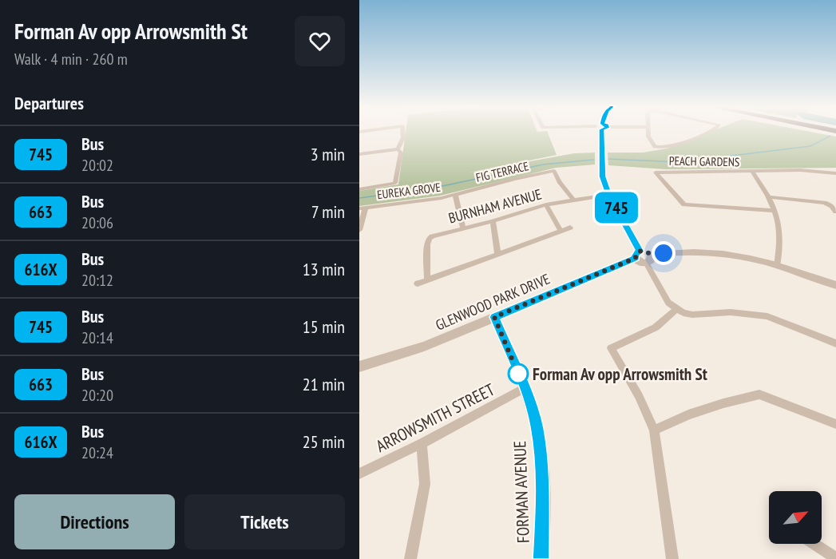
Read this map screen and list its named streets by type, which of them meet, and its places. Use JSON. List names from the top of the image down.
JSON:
{
  "streets": {
    "street": [
      "PEACH GARDENS",
      "FIG TERRACE",
      "EUREKA GROVE",
      "BURNHAM AVENUE",
      "GLENWOOD PARK DRIVE",
      "ARROWSMITH STREET",
      "FORMAN AVENUE"
    ]
  },
  "crossings": [
    ["FIG TERRACE", "EUREKA GROVE"],
    ["FIG TERRACE", "BURNHAM AVENUE"],
    ["GLENWOOD PARK DRIVE", "FORMAN AVENUE"],
    ["ARROWSMITH STREET", "FORMAN AVENUE"]
  ],
  "places": ["Forman Av opp Arrowsmith St"],
  "lines": ["bus line 745"],
  "north": "top right",
  "page": {
    "heading": [
      ["Forman Av opp Arrowsmith St", "Walk · 4 min · 260 m"],
      "Departures"
    ],
    "on_map": "745",
    "list": [
      {
        "mark": "745",
        "name": "Bus",
        "note": "20:02",
        "value": "3 min"
      },
      {
        "mark": "663",
        "name": "Bus",
        "note": "20:06",
        "value": "7 min"
      },
      {
        "mark": "616X",
        "name": "Bus",
        "note": "20:12",
        "value": "13 min"
      },
      {
        "mark": "745",
        "name": "Bus",
        "note": "20:14",
        "value": "15 min"
      },
      {
        "mark": "663",
        "name": "Bus",
        "note": "20:20",
        "value": "21 min"
      },
      {
        "mark": "616X",
        "name": "Bus",
        "note": "20:24",
        "value": "25 min"
      }
    ],
    "buttons": ["Directions", "Tickets"]
  }
}
